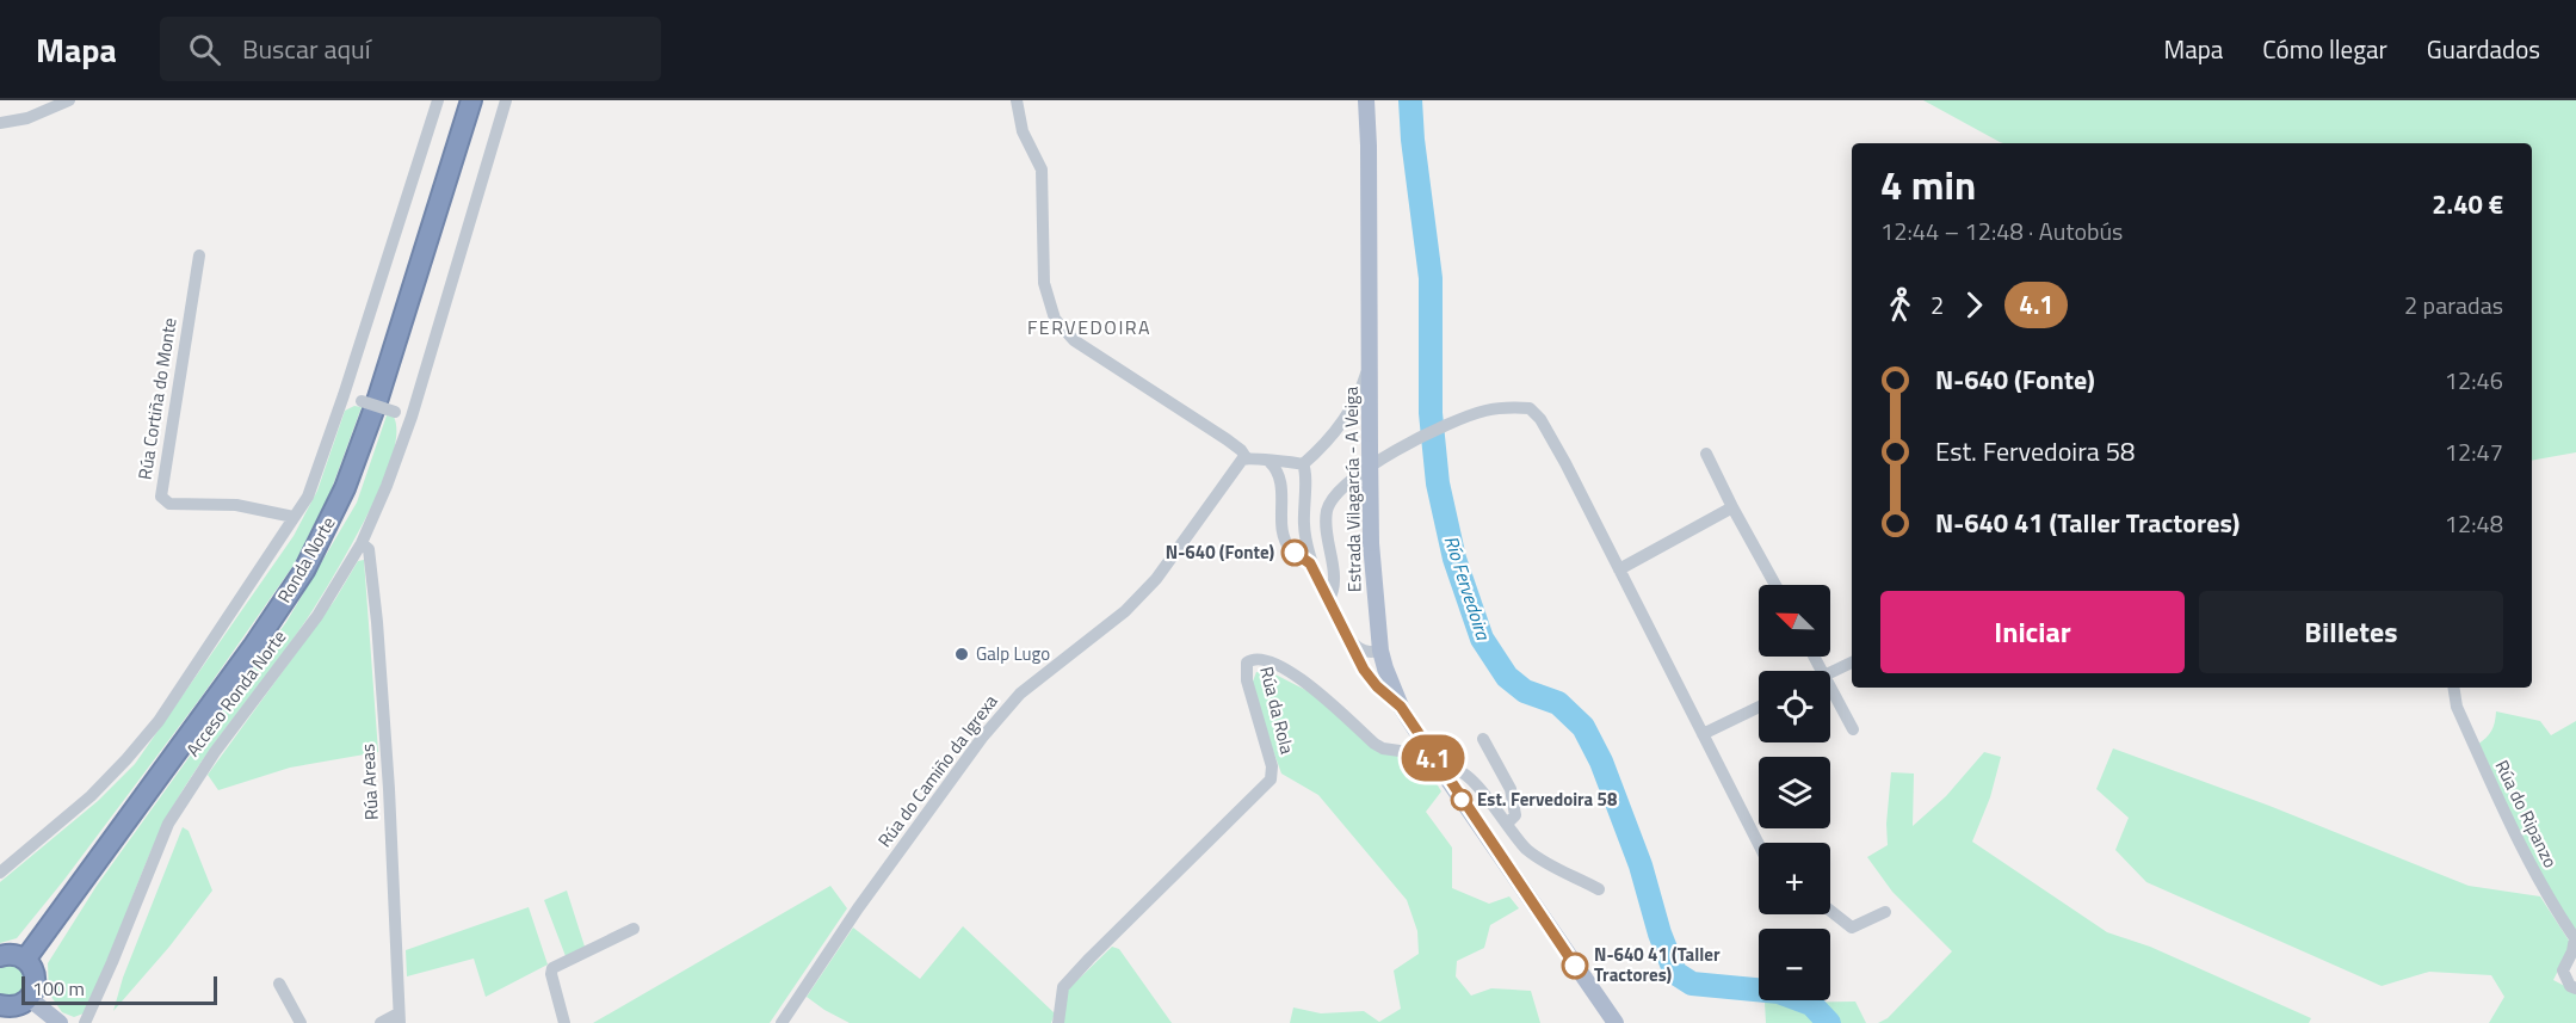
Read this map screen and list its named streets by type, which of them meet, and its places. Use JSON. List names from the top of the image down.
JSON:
{
  "streets": {
    "highway": ["Ronda Norte"],
    "main road": ["Estrada Vilagarcía - A Veiga"],
    "street": [
      "Rúa Cortiña do Monte",
      "Acceso Ronda Norte",
      "Rúa da Rola",
      "Rúa do Camiño da Igrexa",
      "Rúa Areas",
      "Rúa do Ripanzo"
    ]
  },
  "crossings": [
    ["Estrada Vilagarcía - A Veiga", "Rúa da Rola"],
    ["Acceso Ronda Norte", "Rúa Areas"]
  ],
  "districts": ["FERVEDOIRA"],
  "water": ["Río Fervedoira"],
  "places": [
    "N-640 (Fonte)",
    "Galp Lugo",
    "Est. Fervedoira 58",
    "N-640 41 (Taller Tractores)"
  ],
  "lines": ["bus line 4.1"],
  "scale_bar": "100 m",
  "north": "top left",
  "page": {
    "header": "Mapa",
    "search": "Buscar aquí",
    "nav": ["Mapa", "Cómo llegar", "Guardados"],
    "on_map": "4.1",
    "heading": ["4 min", "12:44 – 12:48 · Autobús", "2.40 €"],
    "legs": ["2", "4.1", "2 paradas"],
    "list": [
      {
        "name": "N-640 (Fonte)",
        "value": "12:46"
      },
      {
        "name": "Est. Fervedoira 58",
        "value": "12:47"
      },
      {
        "name": "N-640 41 (Taller Tractores)",
        "value": "12:48"
      }
    ],
    "buttons": ["Iniciar", "Billetes"],
    "map_buttons": ["+", "−"],
    "scale": "100 m"
  }
}
